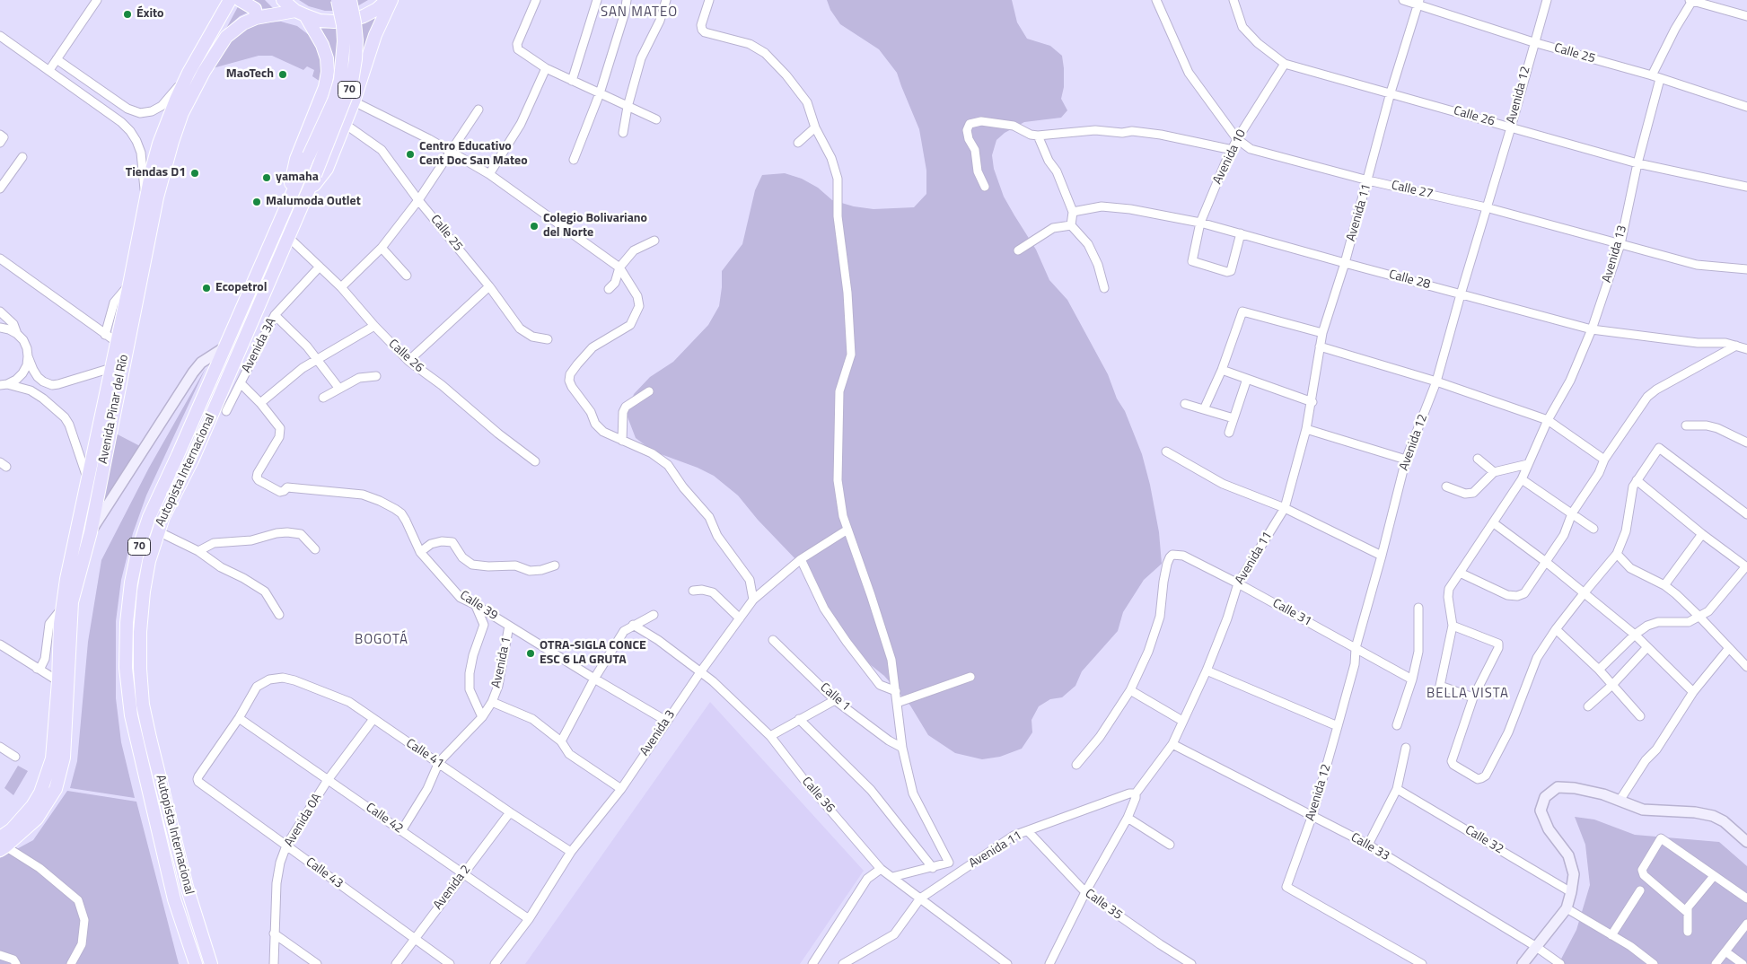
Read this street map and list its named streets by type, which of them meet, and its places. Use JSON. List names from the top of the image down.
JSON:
{
  "streets": {
    "main road": ["70", "Avenida Pinar del Río", "Autopista Internacional"],
    "street": [
      "Calle 25",
      "Avenida 12",
      "Calle 26",
      "Avenida 10",
      "Calle 27",
      "Avenida 11",
      "Avenida 13",
      "Calle 28",
      "Avenida 3A",
      "Calle 39",
      "Calle 31",
      "Avenida 1",
      "Calle 1",
      "Avenida 3",
      "Calle 41",
      "Calle 36",
      "Calle 42",
      "Avenida 0A",
      "Calle 32",
      "Calle 33",
      "Calle 43",
      "Avenida 2",
      "Calle 35"
    ]
  },
  "crossings": [
    ["Calle 25", "Avenida 12"],
    ["Calle 25", "Avenida 11"],
    ["Calle 25", "Avenida 13"],
    ["Avenida 12", "Calle 26"],
    ["Avenida 12", "Calle 27"],
    ["Avenida 12", "Calle 28"],
    ["Avenida 12", "Calle 31"],
    ["Avenida 12", "Calle 33"],
    ["Calle 26", "Avenida 10"],
    ["Calle 26", "Avenida 11"],
    ["Calle 26", "Avenida 13"],
    ["Calle 26", "Avenida 3A"],
    ["Calle 26", "Autopista Internacional"],
    ["Avenida 10", "Calle 27"],
    ["Avenida 10", "Calle 28"],
    ["Calle 27", "Avenida 11"],
    ["Calle 27", "Avenida 13"],
    ["Avenida 11", "Calle 28"],
    ["Avenida 11", "Calle 31"],
    ["Avenida 11", "Calle 36"],
    ["Avenida 11", "Calle 33"],
    ["Avenida 11", "Calle 35"],
    ["Avenida 13", "Calle 28"],
    ["Avenida Pinar del Río", "Autopista Internacional"],
    ["Calle 39", "Avenida 1"],
    ["Calle 39", "Avenida 3"],
    ["Avenida 1", "Calle 41"],
    ["Avenida 1", "Calle 42"],
    ["Avenida 3", "Calle 41"],
    ["Avenida 3", "Calle 36"],
    ["Avenida 3", "Calle 42"],
    ["Calle 41", "Calle 42"],
    ["Calle 41", "Avenida 0A"],
    ["Calle 41", "Calle 43"],
    ["Calle 41", "Avenida 2"],
    ["Calle 42", "Avenida 0A"],
    ["Calle 42", "Calle 43"],
    ["Calle 42", "Avenida 2"],
    ["Avenida 0A", "Calle 43"],
    ["Calle 43", "Avenida 2"]
  ],
  "districts": ["SAN MATEO", "BOGOTÁ", "BELLA VISTA"],
  "places": [
    "Éxito",
    "MaoTech",
    "Centro Educativo Cent Doc San Mateo",
    "Tiendas D1",
    "yamaha",
    "Malumoda Outlet",
    "Colegio Bolivariano del Norte",
    "Ecopetrol",
    "OTRA-SIGLA CONCE ESC 6 LA GRUTA"
  ]
}
